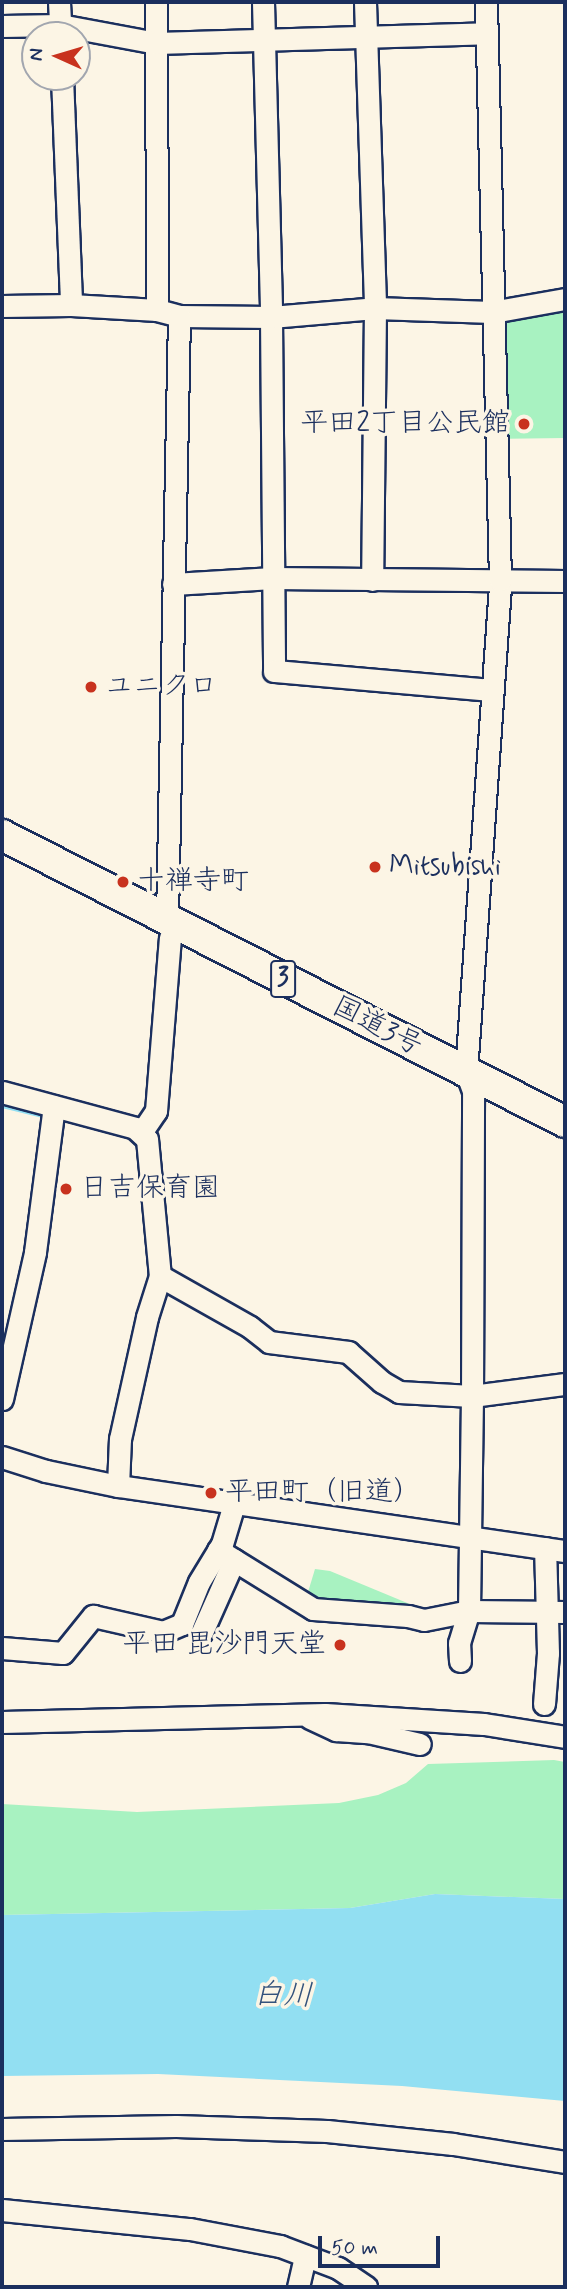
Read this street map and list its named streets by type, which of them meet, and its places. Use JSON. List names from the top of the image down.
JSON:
{
  "streets": {
    "highway": ["3", "国道3号"]
  },
  "water": ["白川"],
  "places": [
    "平田2丁目公民館",
    "ユニクロ",
    "Mitsubishi",
    "十禅寺町",
    "日吉保育園",
    "平田町（旧道）",
    "平田 毘沙門天堂"
  ],
  "scale_bar": "50 m",
  "north": "left"
}
